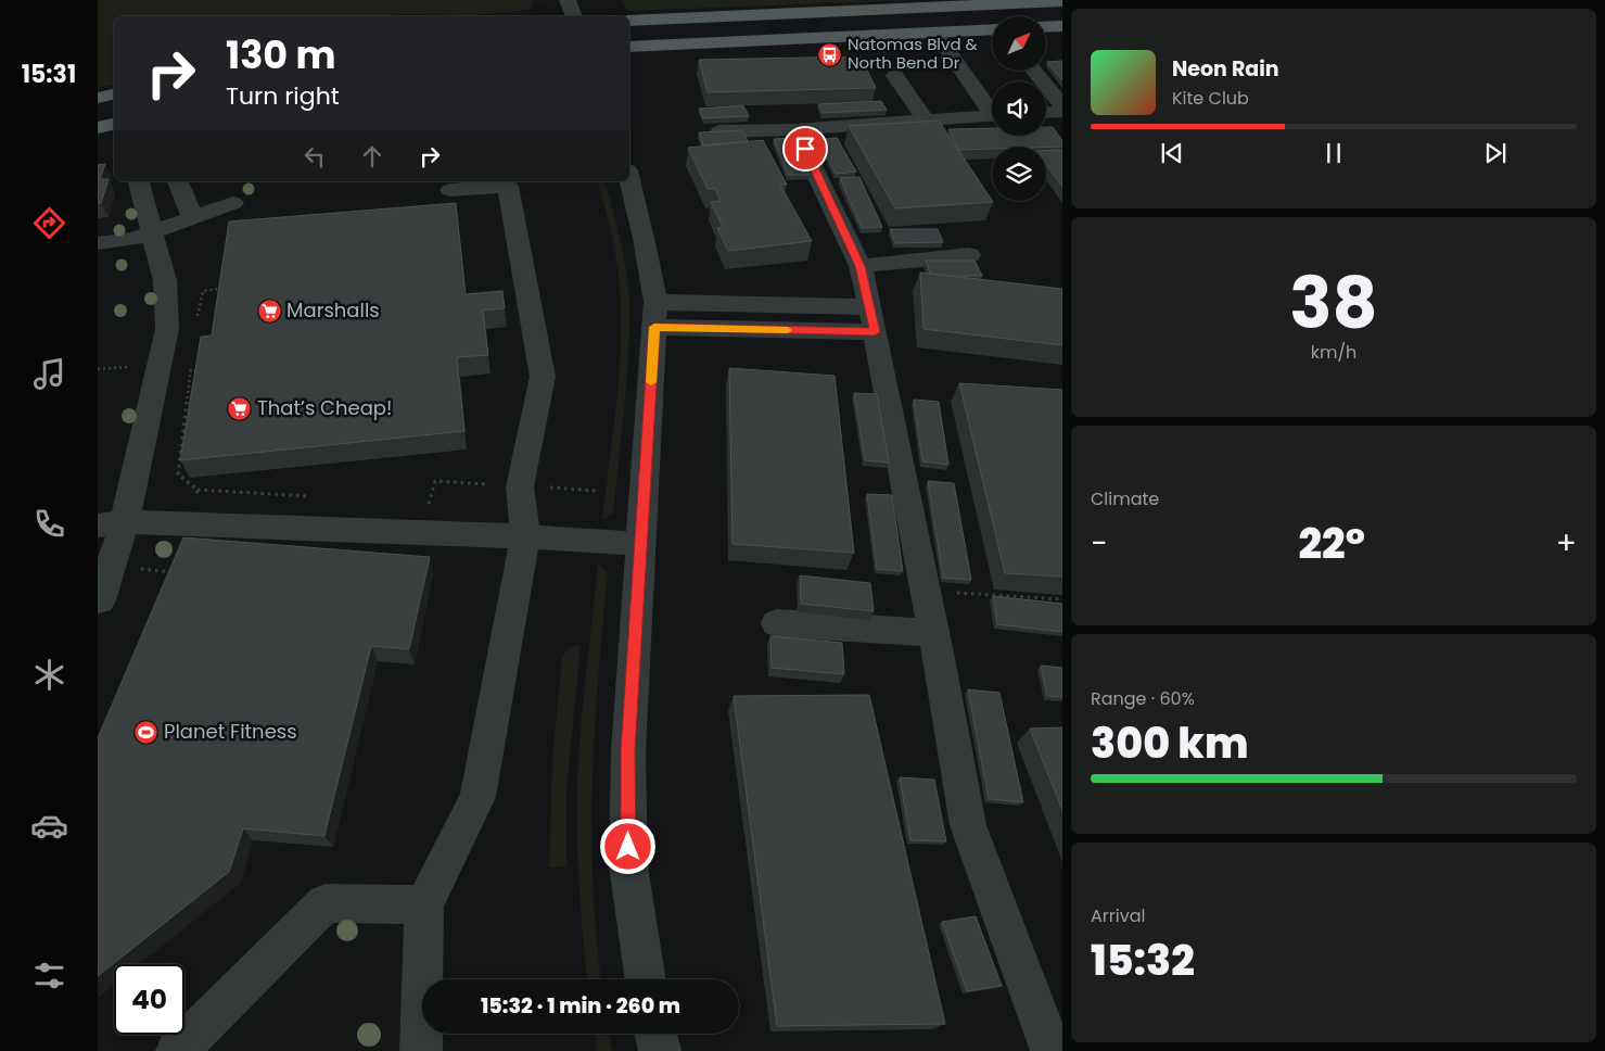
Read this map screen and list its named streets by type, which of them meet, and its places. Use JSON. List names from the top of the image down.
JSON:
{
  "places": {
    "bus stop": ["Natomas Blvd & North Bend Dr"],
    "supermarket": ["Marshalls", "That’s Cheap!"],
    "sports": ["Planet Fitness"]
  },
  "north": "top right",
  "page": {
    "tabs": "15:31",
    "turn": ["130 m", "Turn right"],
    "song": ["Neon Rain", "Kite Club"],
    "tile": [
      ["38", "km/h"],
      "Climate",
      ["Range · 60%", "300 km"],
      ["Arrival", "15:32"]
    ],
    "heat": ["−", "22°", "+"],
    "limit": "40",
    "trip": "15:32 · 1 min · 260 m"
  }
}
